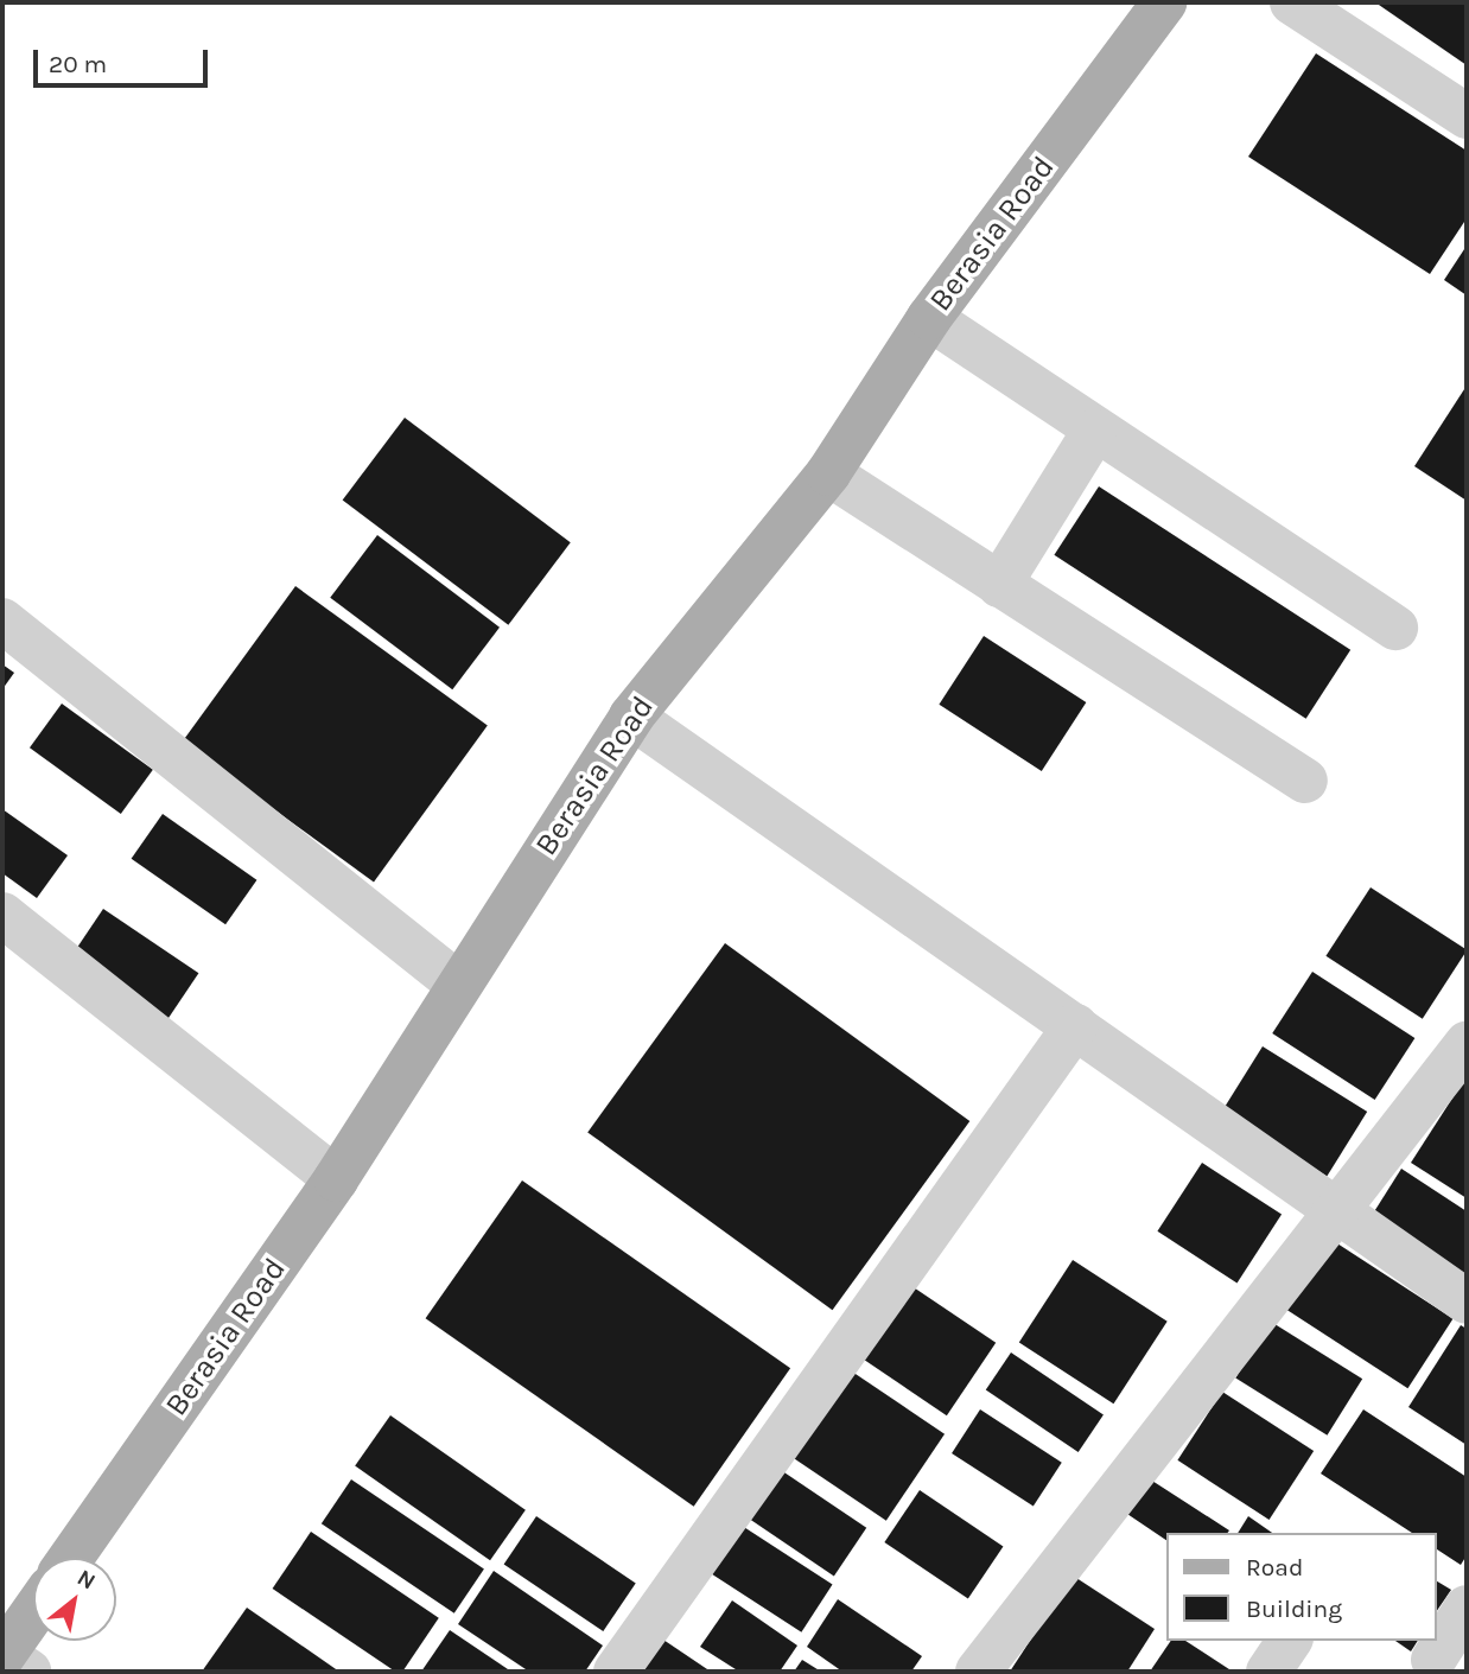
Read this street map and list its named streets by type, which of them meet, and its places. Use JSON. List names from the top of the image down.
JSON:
{
  "streets": {
    "main road": ["Berasia Road"]
  },
  "legend": ["Road", "Building"],
  "scale_bar": "20 m",
  "north": "top right"
}
